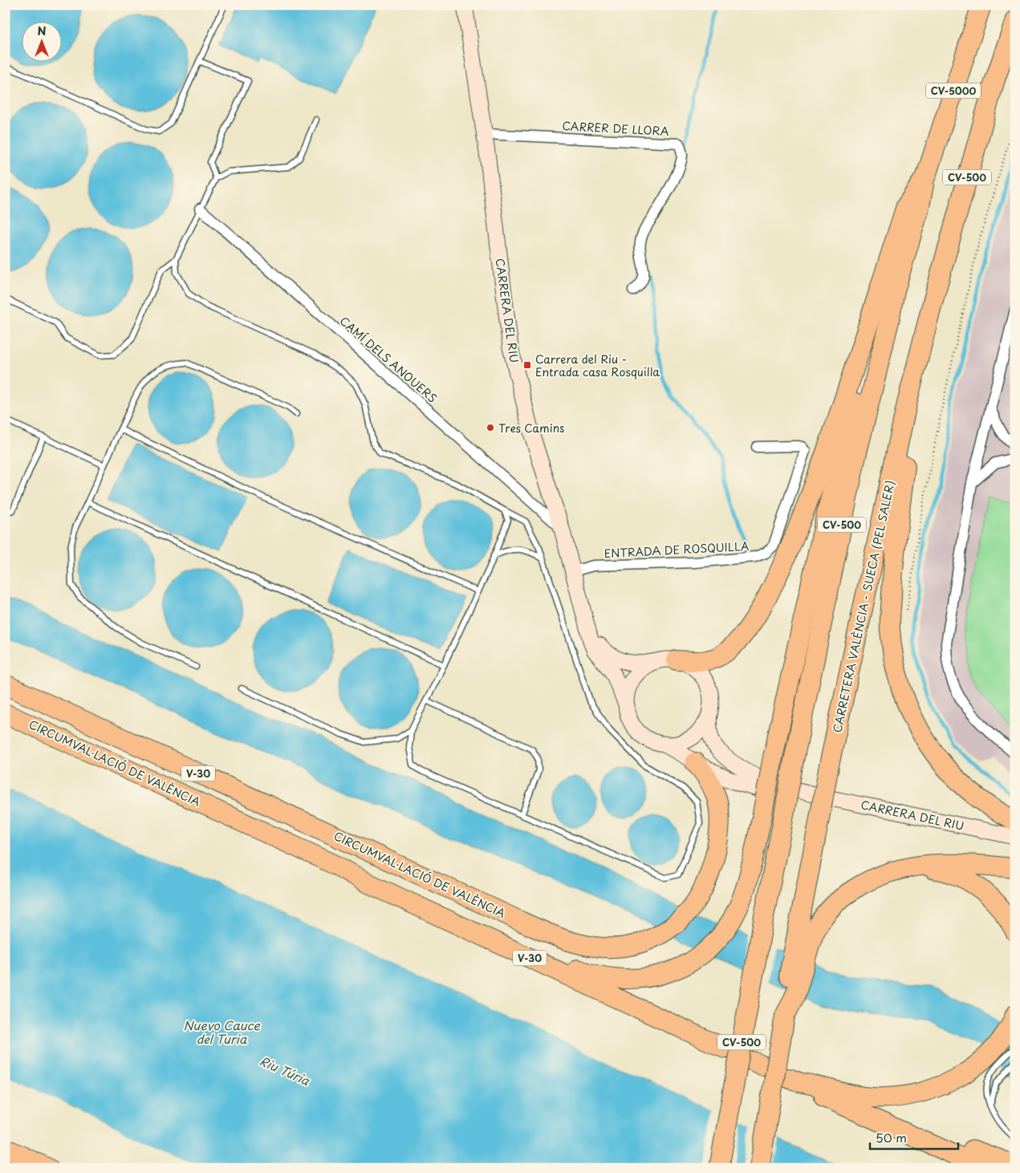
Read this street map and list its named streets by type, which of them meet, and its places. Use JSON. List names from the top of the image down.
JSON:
{
  "streets": {
    "highway": [
      "CV-5000",
      "CV-500",
      "CARRETERA VALÈNCIA - SUECA (PEL SALER)",
      "CIRCUMVAL·LACIÓ DE VALÈNCIA",
      "V-30"
    ],
    "street": [
      "CARRER DE LLORA",
      "CARRERA DEL RIU",
      "CAMÍ DELS ANOUERS",
      "ENTRADA DE ROSQUILLA"
    ]
  },
  "crossings": [
    ["CV-5000", "CV-500"],
    ["CARRER DE LLORA", "CARRERA DEL RIU"],
    ["CV-500", "CARRETERA VALÈNCIA - SUECA (PEL SALER)"],
    ["CARRERA DEL RIU", "CAMÍ DELS ANOUERS"],
    ["CARRERA DEL RIU", "ENTRADA DE ROSQUILLA"],
    ["CARRERA DEL RIU", "CIRCUMVAL·LACIÓ DE VALÈNCIA"]
  ],
  "water": ["Nuevo Cauce del Turia", "Riu Túria"],
  "places": {
    "transit": ["Carrera del Riu - Entrada casa Rosquilla"],
    "other": ["Tres Camins"]
  },
  "scale_bar": "50 m",
  "north": "top"
}
